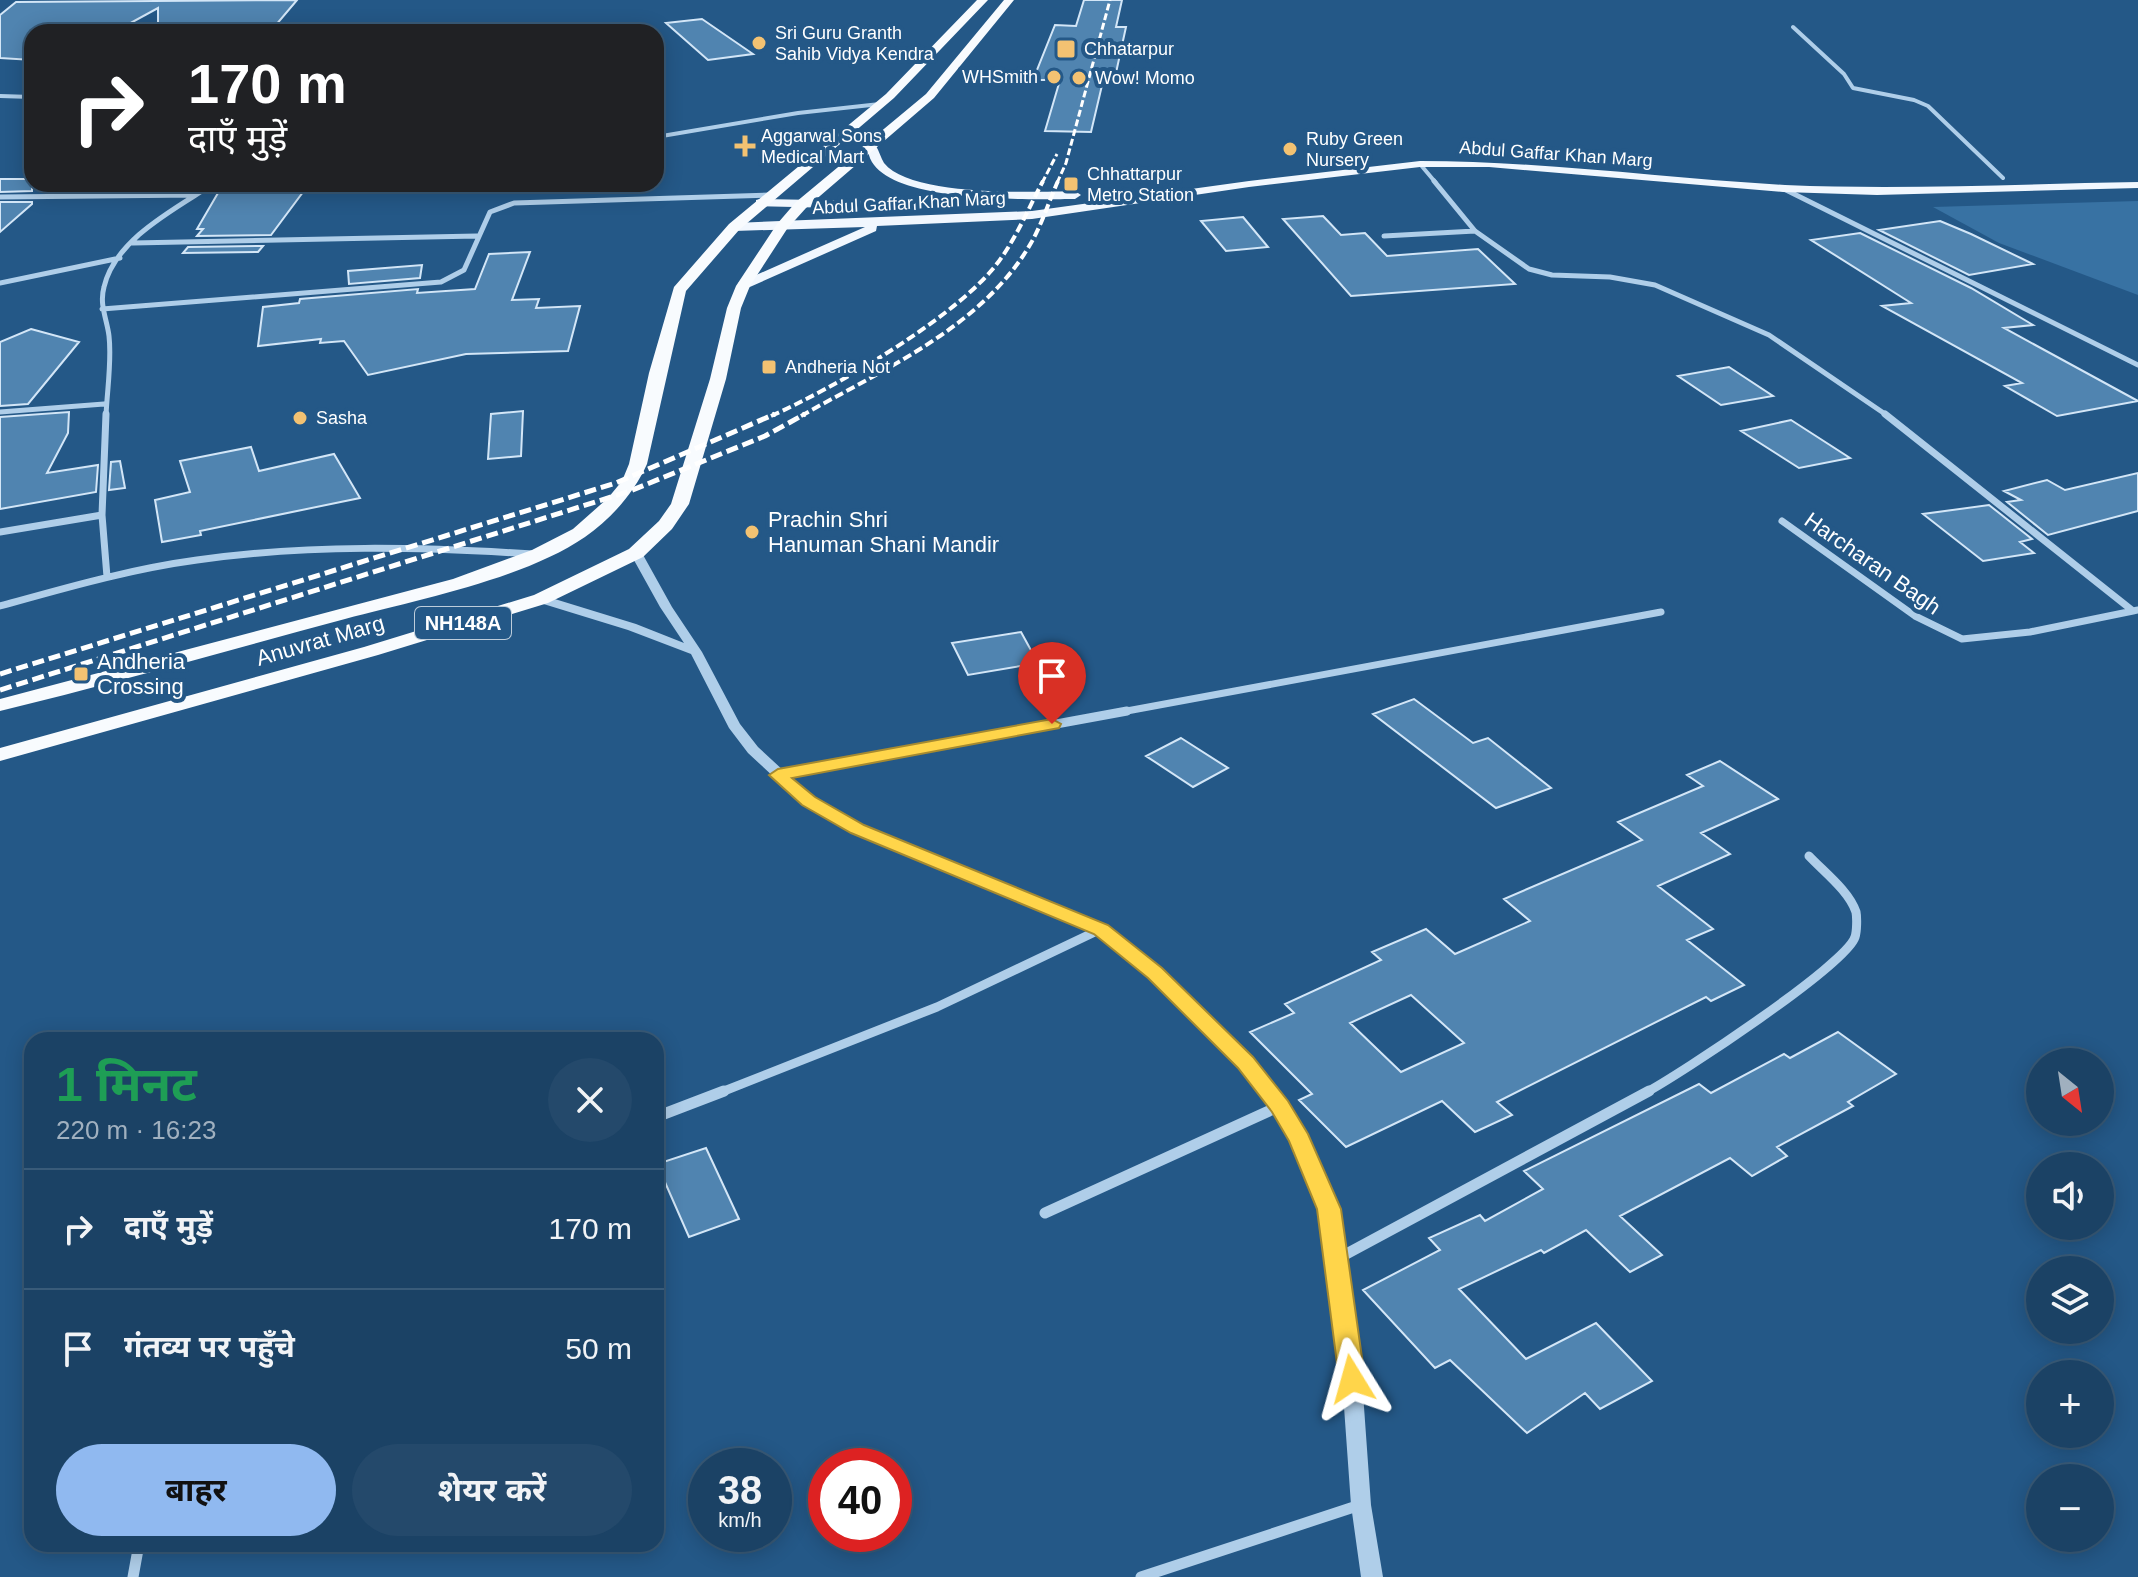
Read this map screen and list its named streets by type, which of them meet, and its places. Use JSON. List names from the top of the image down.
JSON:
{
  "streets": {
    "highway": ["NH148A", "Anuvrat Marg"],
    "main road": ["Abdul Gaffar Khan Marg"],
    "street": ["Harcharan Bagh"]
  },
  "crossings": [
    ["Abdul Gaffar Khan Marg", "NH148A"],
    ["Abdul Gaffar Khan Marg", "Anuvrat Marg"],
    ["NH148A", "Anuvrat Marg"]
  ],
  "places": {
    "other": [
      "Sri Guru Granth Sahib Vidya Kendra",
      "WHSmith",
      "Wow! Momo",
      "Ruby Green Nursery",
      "Sasha",
      "Prachin Shri Hanuman Shani Mandir"
    ],
    "transit": [
      "Chhatarpur",
      "Chhattarpur Metro Station",
      "Andheria Not",
      "Andheria Crossing"
    ],
    "health": ["Aggarwal Sons Medical Mart"]
  },
  "north": "bottom right",
  "page": {
    "turn": ["170 m", "दाएँ मुड़ें"],
    "heading": ["1 मिनट", "220 m · 16:23"],
    "map_buttons": ["+", "−"],
    "list": [
      {
        "name": "दाएँ मुड़ें",
        "value": "170 m"
      },
      {
        "name": "गंतव्य पर पहुँचे",
        "value": "50 m"
      }
    ],
    "buttons": ["बाहर", "शेयर करें"],
    "speed": "38 km/h",
    "limit": "40"
  }
}
